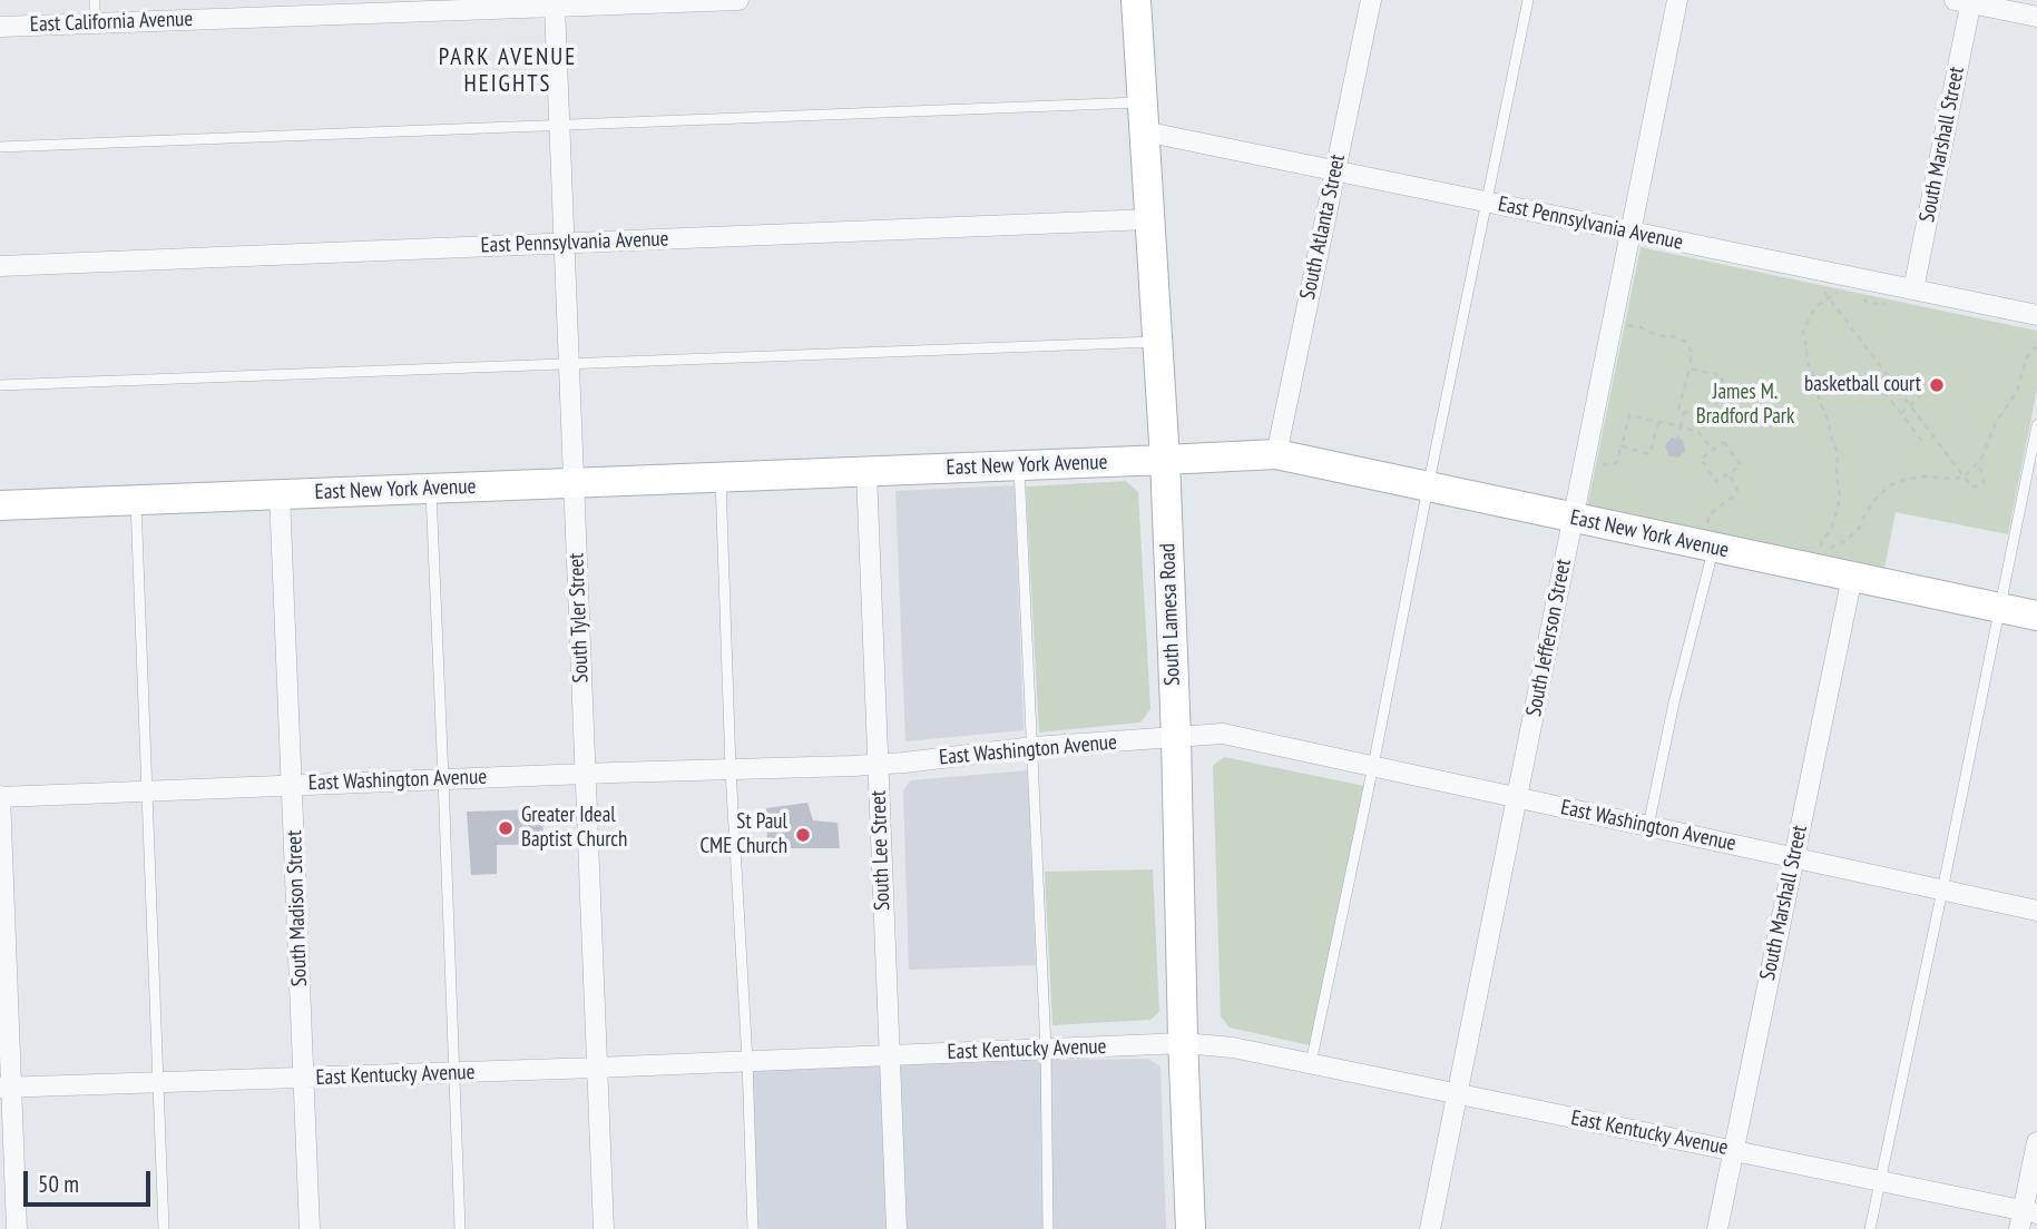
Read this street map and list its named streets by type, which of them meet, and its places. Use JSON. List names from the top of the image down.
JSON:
{
  "streets": {
    "street": [
      "East California Avenue",
      "South Marshall Street",
      "East Pennsylvania Avenue",
      "South Atlanta Street",
      "East New York Avenue",
      "South Lamesa Road",
      "South Tyler Street",
      "South Jefferson Street",
      "East Washington Avenue",
      "South Lee Street",
      "South Madison Street",
      "East Kentucky Avenue"
    ]
  },
  "crossings": [
    ["East California Avenue", "South Tyler Street"],
    ["South Marshall Street", "East Pennsylvania Avenue"],
    ["South Marshall Street", "East New York Avenue"],
    ["South Marshall Street", "East Washington Avenue"],
    ["South Marshall Street", "East Kentucky Avenue"],
    ["East Pennsylvania Avenue", "South Atlanta Street"],
    ["East Pennsylvania Avenue", "South Lamesa Road"],
    ["East Pennsylvania Avenue", "South Tyler Street"],
    ["East Pennsylvania Avenue", "South Jefferson Street"],
    ["South Atlanta Street", "East New York Avenue"],
    ["East New York Avenue", "South Lamesa Road"],
    ["East New York Avenue", "South Tyler Street"],
    ["East New York Avenue", "South Jefferson Street"],
    ["East New York Avenue", "South Lee Street"],
    ["East New York Avenue", "South Madison Street"],
    ["South Lamesa Road", "East Washington Avenue"],
    ["South Lamesa Road", "East Kentucky Avenue"],
    ["South Tyler Street", "East Washington Avenue"],
    ["South Tyler Street", "East Kentucky Avenue"],
    ["South Jefferson Street", "East Washington Avenue"],
    ["South Jefferson Street", "East Kentucky Avenue"],
    ["East Washington Avenue", "South Lee Street"],
    ["East Washington Avenue", "South Madison Street"],
    ["South Lee Street", "East Kentucky Avenue"],
    ["South Madison Street", "East Kentucky Avenue"]
  ],
  "districts": ["PARK AVENUE HEIGHTS"],
  "parks": ["James M. Bradford Park"],
  "places": ["basketball court", "Greater Ideal Baptist Church", "St Paul CME Church"],
  "scale_bar": "50 m"
}
